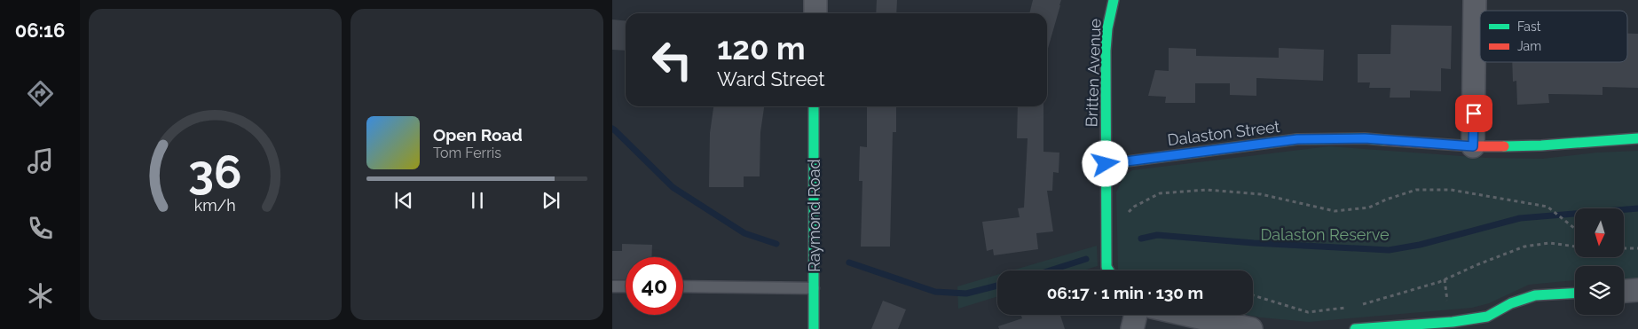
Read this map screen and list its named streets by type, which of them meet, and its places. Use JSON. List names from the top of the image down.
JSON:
{
  "streets": {
    "street": ["Britten Avenue", "Dalaston Street", "Raymond Road"]
  },
  "crossings": [
    ["Britten Avenue", "Dalaston Street"]
  ],
  "parks": ["Dalaston Reserve"],
  "legend": ["Fast", "Jam"],
  "north": "bottom",
  "page": {
    "tabs": "06:16",
    "turn": ["120 m", "Ward Street"],
    "song": ["Open Road", "Tom Ferris"],
    "limit": "40",
    "trip": "06:17 · 1 min · 130 m",
    "gauge": ["36", "km/h"]
  }
}
